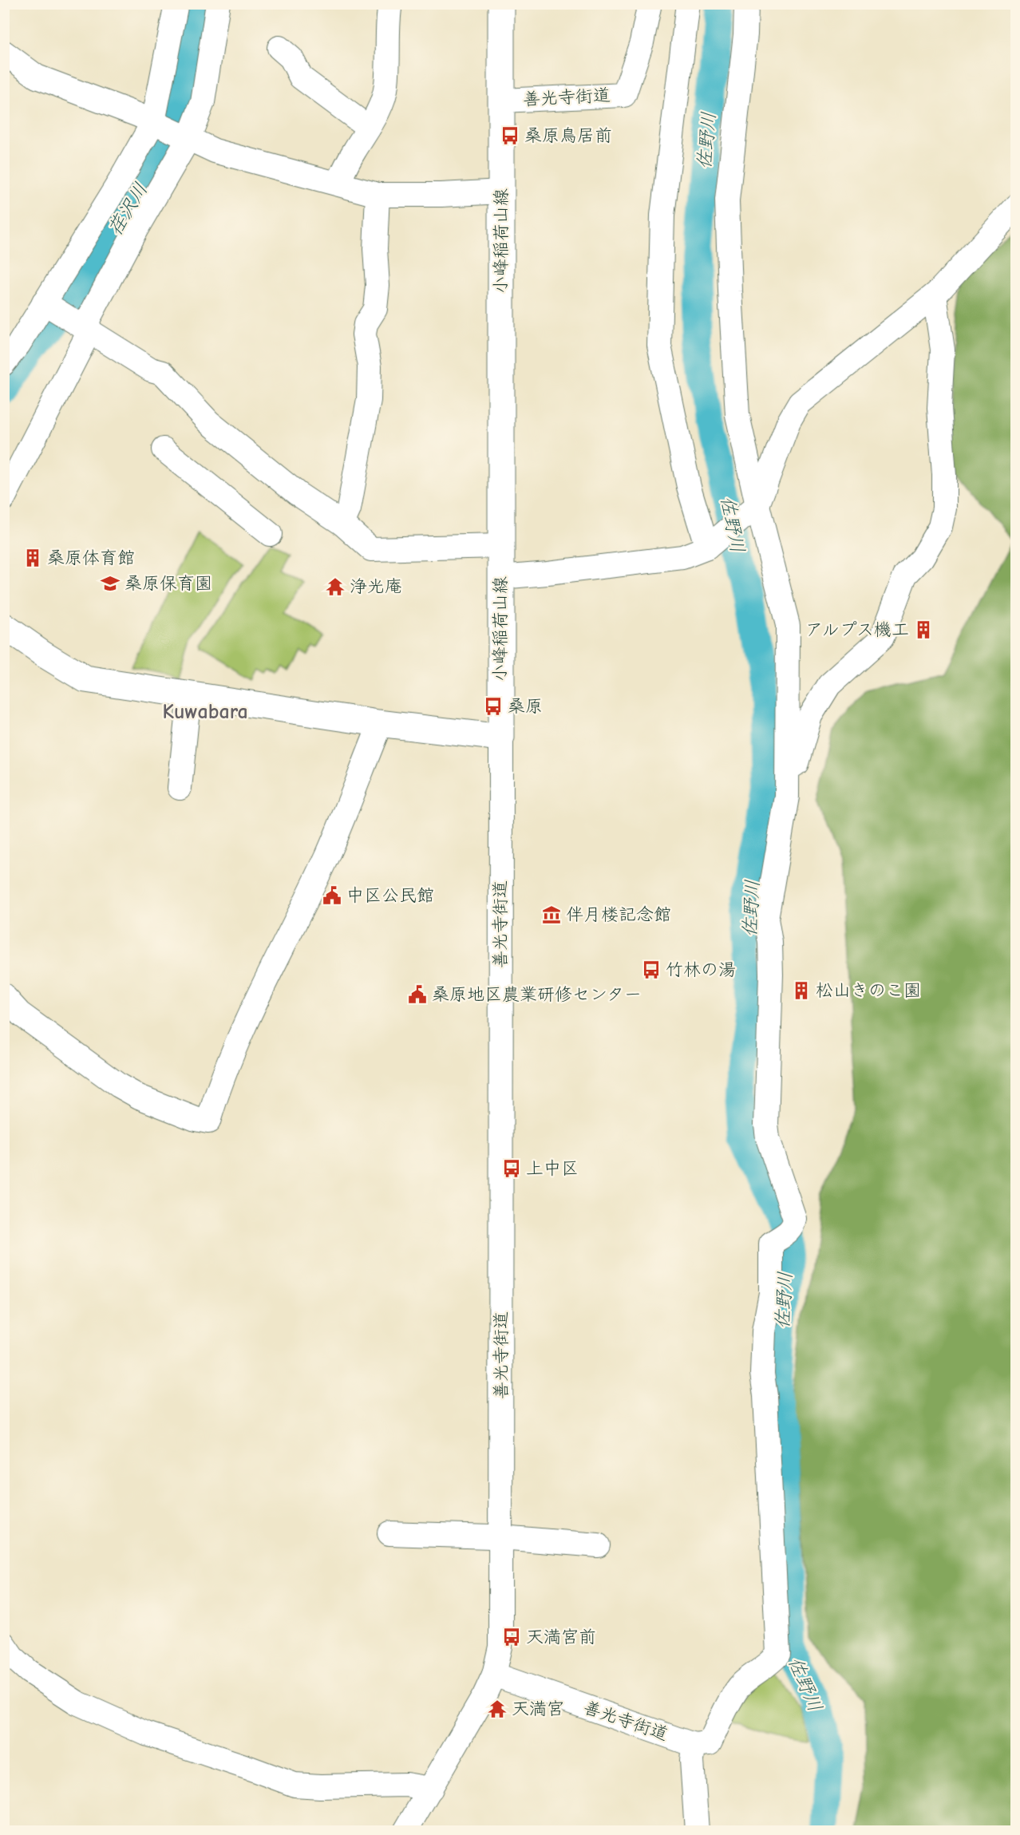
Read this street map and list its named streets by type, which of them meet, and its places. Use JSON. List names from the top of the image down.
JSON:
{
  "streets": {
    "main road": ["小峰稲荷山線"],
    "street": ["善光寺街道"]
  },
  "crossings": [
    ["善光寺街道", "小峰稲荷山線"]
  ],
  "districts": ["Kuwabara"],
  "water": ["佐野川", "荏沢川"],
  "places": {
    "bus stop": [
      "桑原鳥居前",
      "桑原",
      "竹林の湯",
      "上中区",
      "天満宮前"
    ],
    "building": ["桑原体育館", "アルプス機工", "松山きのこ園"],
    "school or university": ["桑原保育園"],
    "temple": ["浄光庵", "天満宮"],
    "public building": ["中区公民館", "桑原地区農業研修センター"],
    "museum": ["伴月楼記念館"]
  }
}
